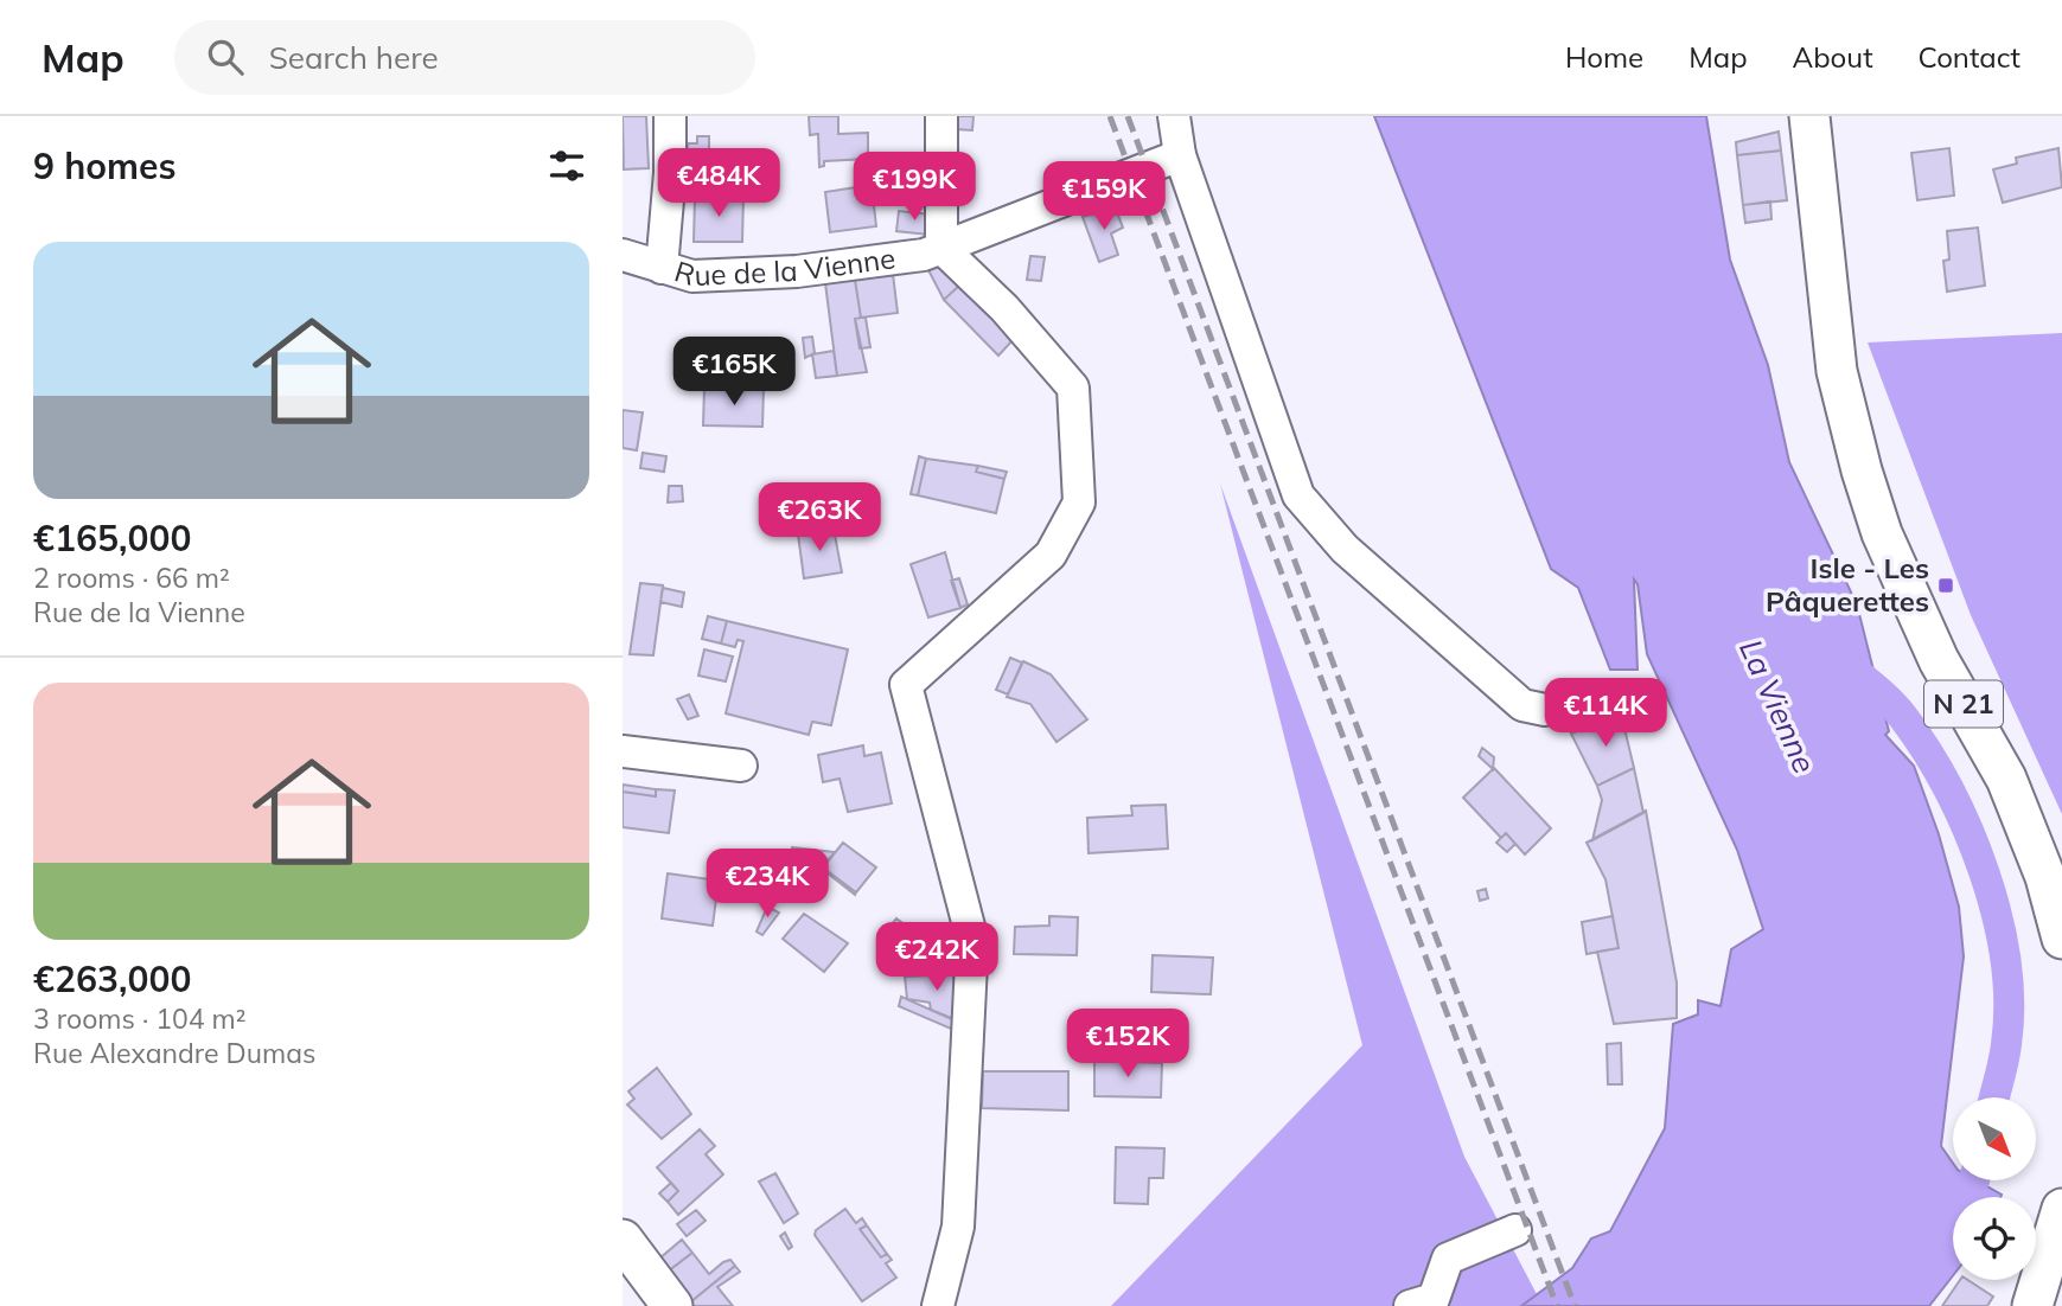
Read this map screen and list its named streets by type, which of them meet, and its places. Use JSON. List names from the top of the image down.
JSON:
{
  "streets": {
    "main road": ["N 21"],
    "street": ["Rue de la Vienne"]
  },
  "water": ["La Vienne"],
  "places": {
    "transit": ["Isle - Les Pâquerettes"]
  },
  "north": "bottom right",
  "page": {
    "header": "Map",
    "search": "Search here",
    "nav": [
      "Home",
      "Map",
      "About",
      "Contact"
    ],
    "heading": "9 homes",
    "price": [
      "€484K",
      "€199K",
      "€159K",
      "€165K",
      "€263K",
      "€114K",
      "€234K",
      "€242K",
      "€152K"
    ],
    "list": [
      {
        "name": "€165,000",
        "note": "2 rooms · 66 m² · Rue de la Vienne"
      },
      {
        "name": "€263,000",
        "note": "3 rooms · 104 m² · Rue Alexandre Dumas"
      }
    ]
  }
}
